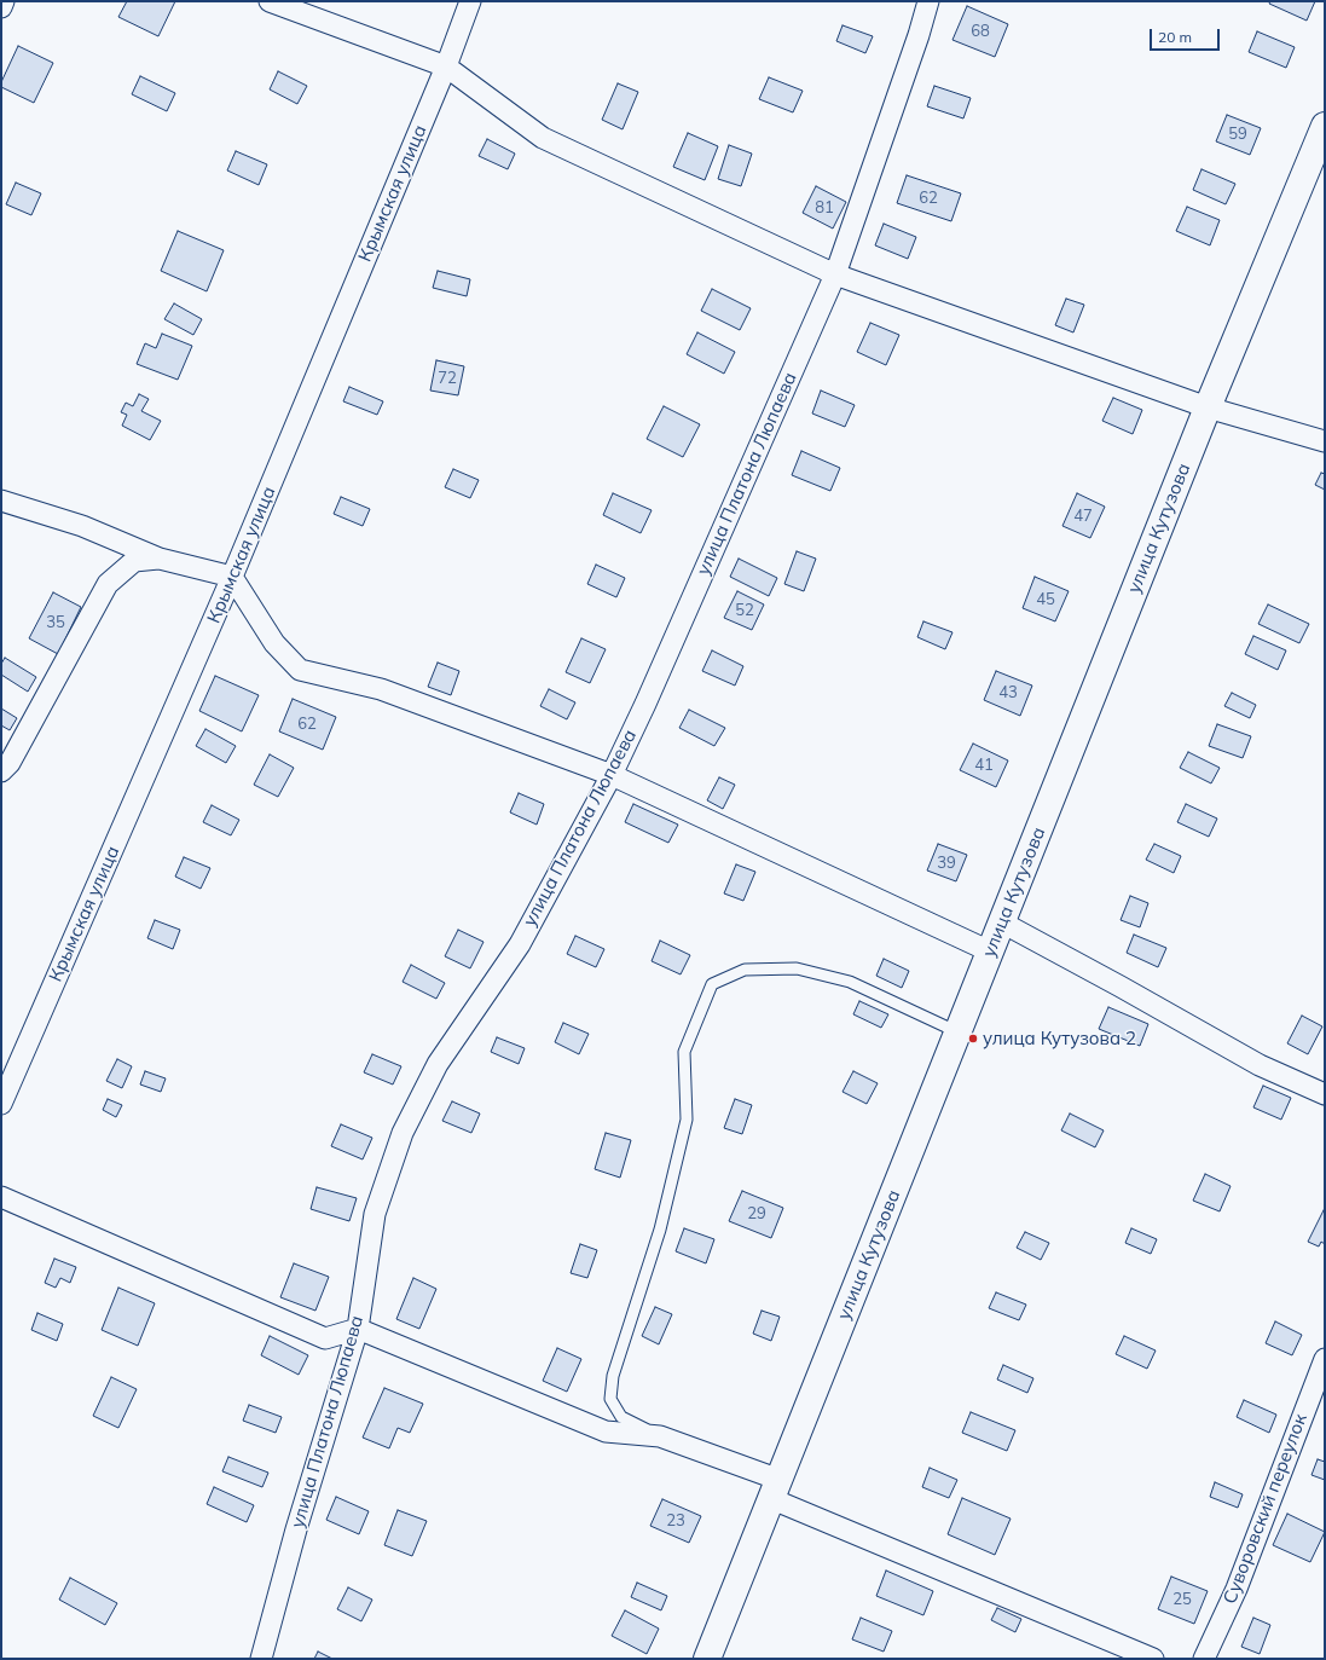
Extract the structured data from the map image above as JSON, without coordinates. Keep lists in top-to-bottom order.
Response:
{
  "streets": {
    "street": [
      "Крымская улица",
      "улица Платона Люпаева",
      "улица Кутузова",
      "Суворовский переулок"
    ]
  },
  "places": ["улица Кутузова 2"],
  "house_numbers": [
    "68",
    "59",
    "62",
    "81",
    "72",
    "47",
    "45",
    "52",
    "35",
    "43",
    "62",
    "41",
    "39",
    "29",
    "23",
    "25"
  ],
  "scale_bar": "20 m"
}
